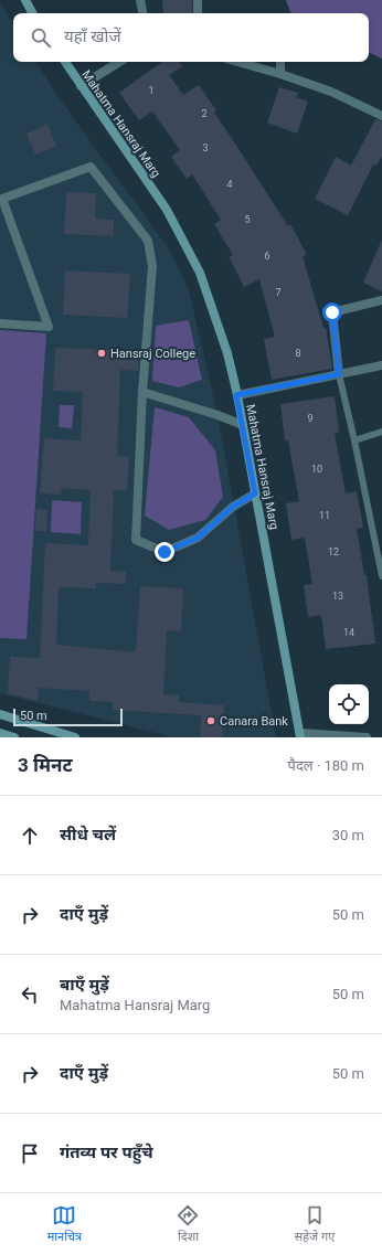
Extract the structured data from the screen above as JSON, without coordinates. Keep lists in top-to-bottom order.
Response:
{
  "streets": {
    "street": ["Mahatma Hansraj Marg"]
  },
  "places": ["Hansraj College", "Canara Bank"],
  "house_numbers": [
    "1",
    "2",
    "3",
    "4",
    "5",
    "6",
    "7",
    "8",
    "9",
    "10",
    "11",
    "12",
    "13",
    "14"
  ],
  "scale_bar": "50 m",
  "page": {
    "search": "यहाँ खोजें",
    "scale": "50 m",
    "heading": ["3 मिनट", "पैदल · 180 m"],
    "list": [
      ["सीधे चलें", "30 m"],
      ["दाएँ मुड़ें", "50 m"],
      ["बाएँ मुड़ें", "Mahatma Hansraj Marg", "50 m"],
      ["दाएँ मुड़ें", "50 m"],
      "गंतव्य पर पहुँचे"
    ],
    "nav": ["मानचित्र", "दिशा", "सहेजे गए"]
  }
}
